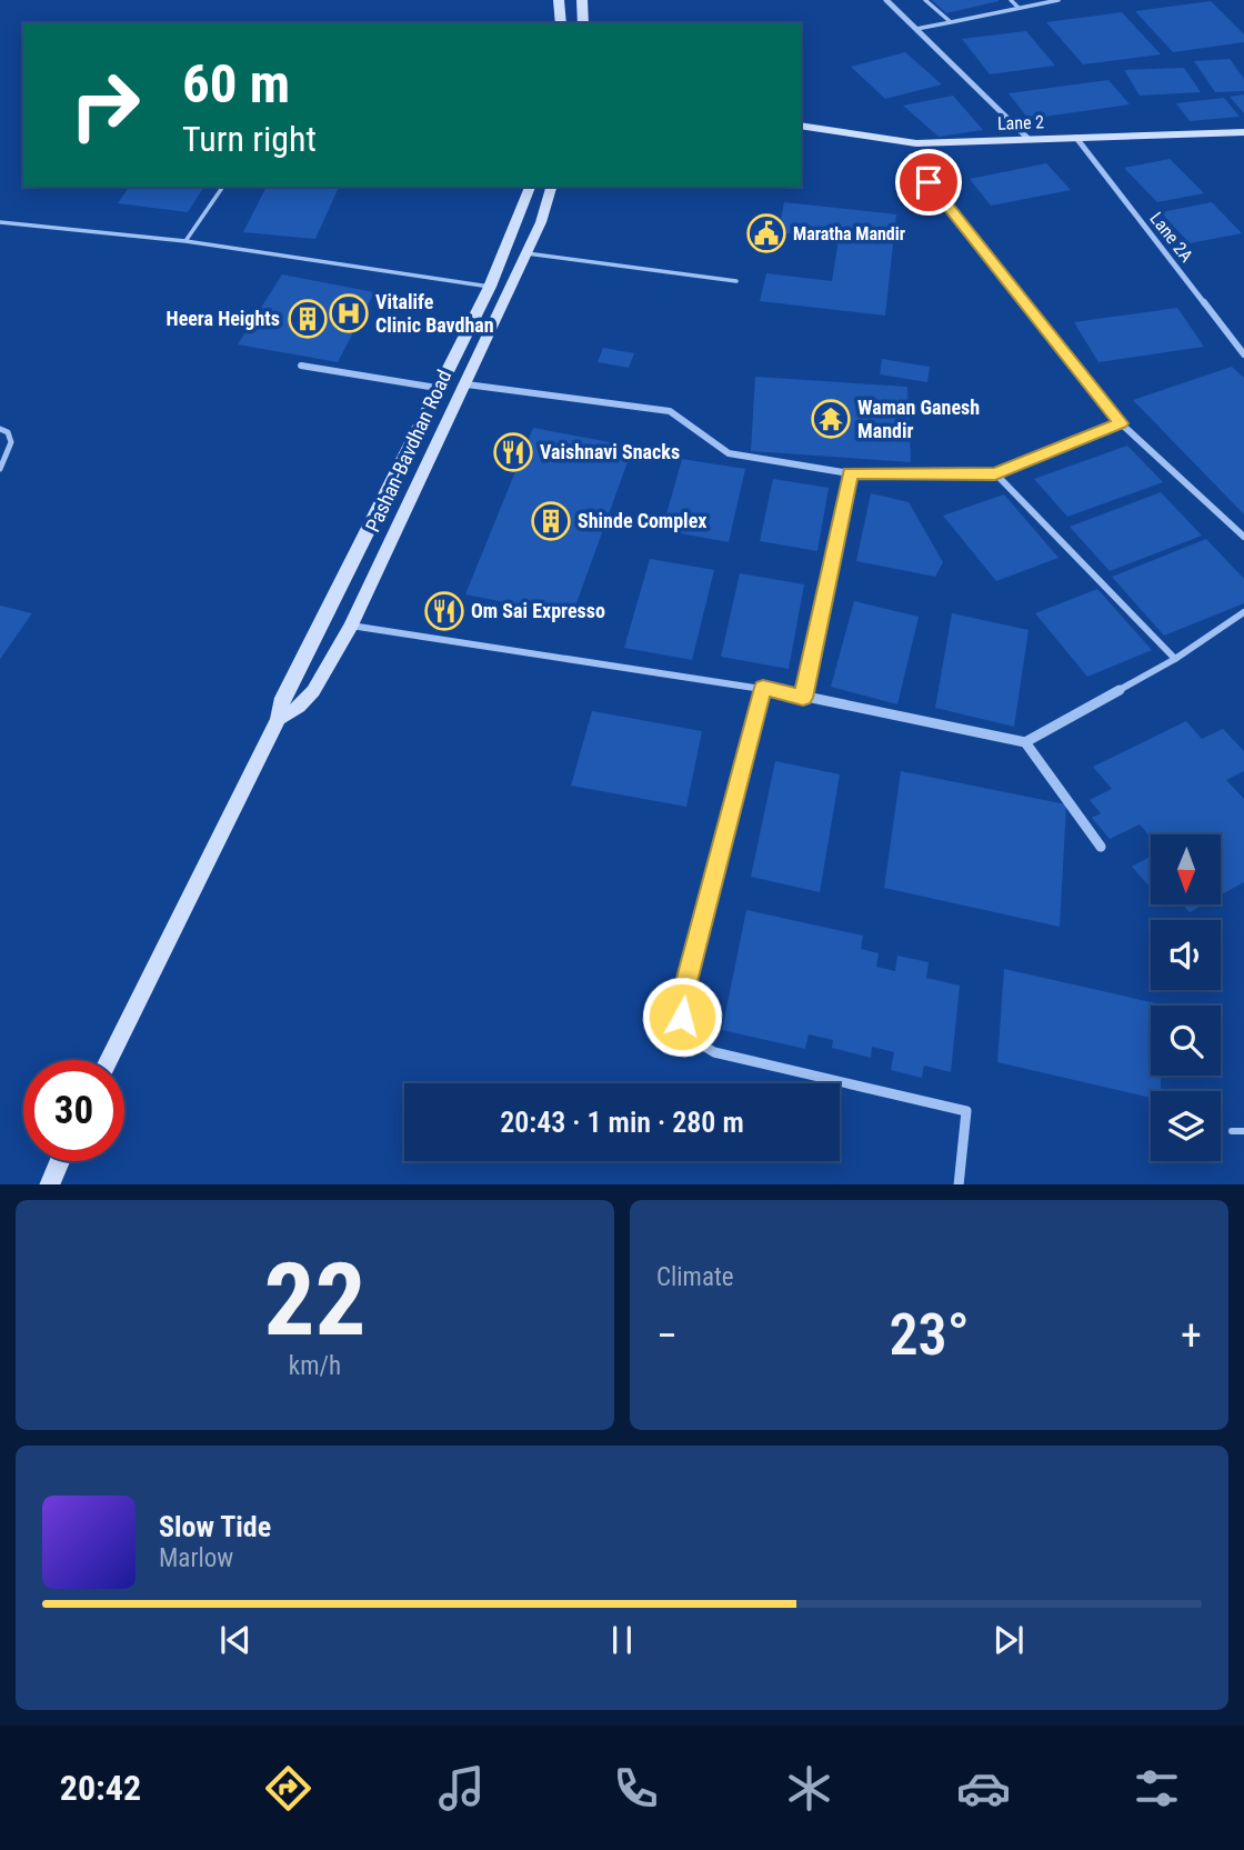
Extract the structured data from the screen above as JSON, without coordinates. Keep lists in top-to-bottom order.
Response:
{
  "streets": {
    "main road": ["Lane 2", "Pashan-Bavdhan Road"],
    "street": ["Lane 2A"]
  },
  "crossings": [
    ["Lane 2", "Lane 2A"]
  ],
  "places": {
    "public building": ["Maratha Mandir"],
    "hospital": ["Vitalife Clinic Bavdhan"],
    "building": ["Heera Heights", "Shinde Complex"],
    "temple": ["Waman Ganesh Mandir"],
    "restaurant": ["Vaishnavi Snacks", "Om Sai Expresso"]
  },
  "north": "bottom",
  "page": {
    "turn": ["60 m", "Turn right"],
    "limit": "30",
    "trip": "20:43 · 1 min · 280 m",
    "tile": [
      ["22", "km/h"],
      "Climate"
    ],
    "heat": ["−", "23°", "+"],
    "song": ["Slow Tide", "Marlow"],
    "tabs": "20:42"
  }
}
